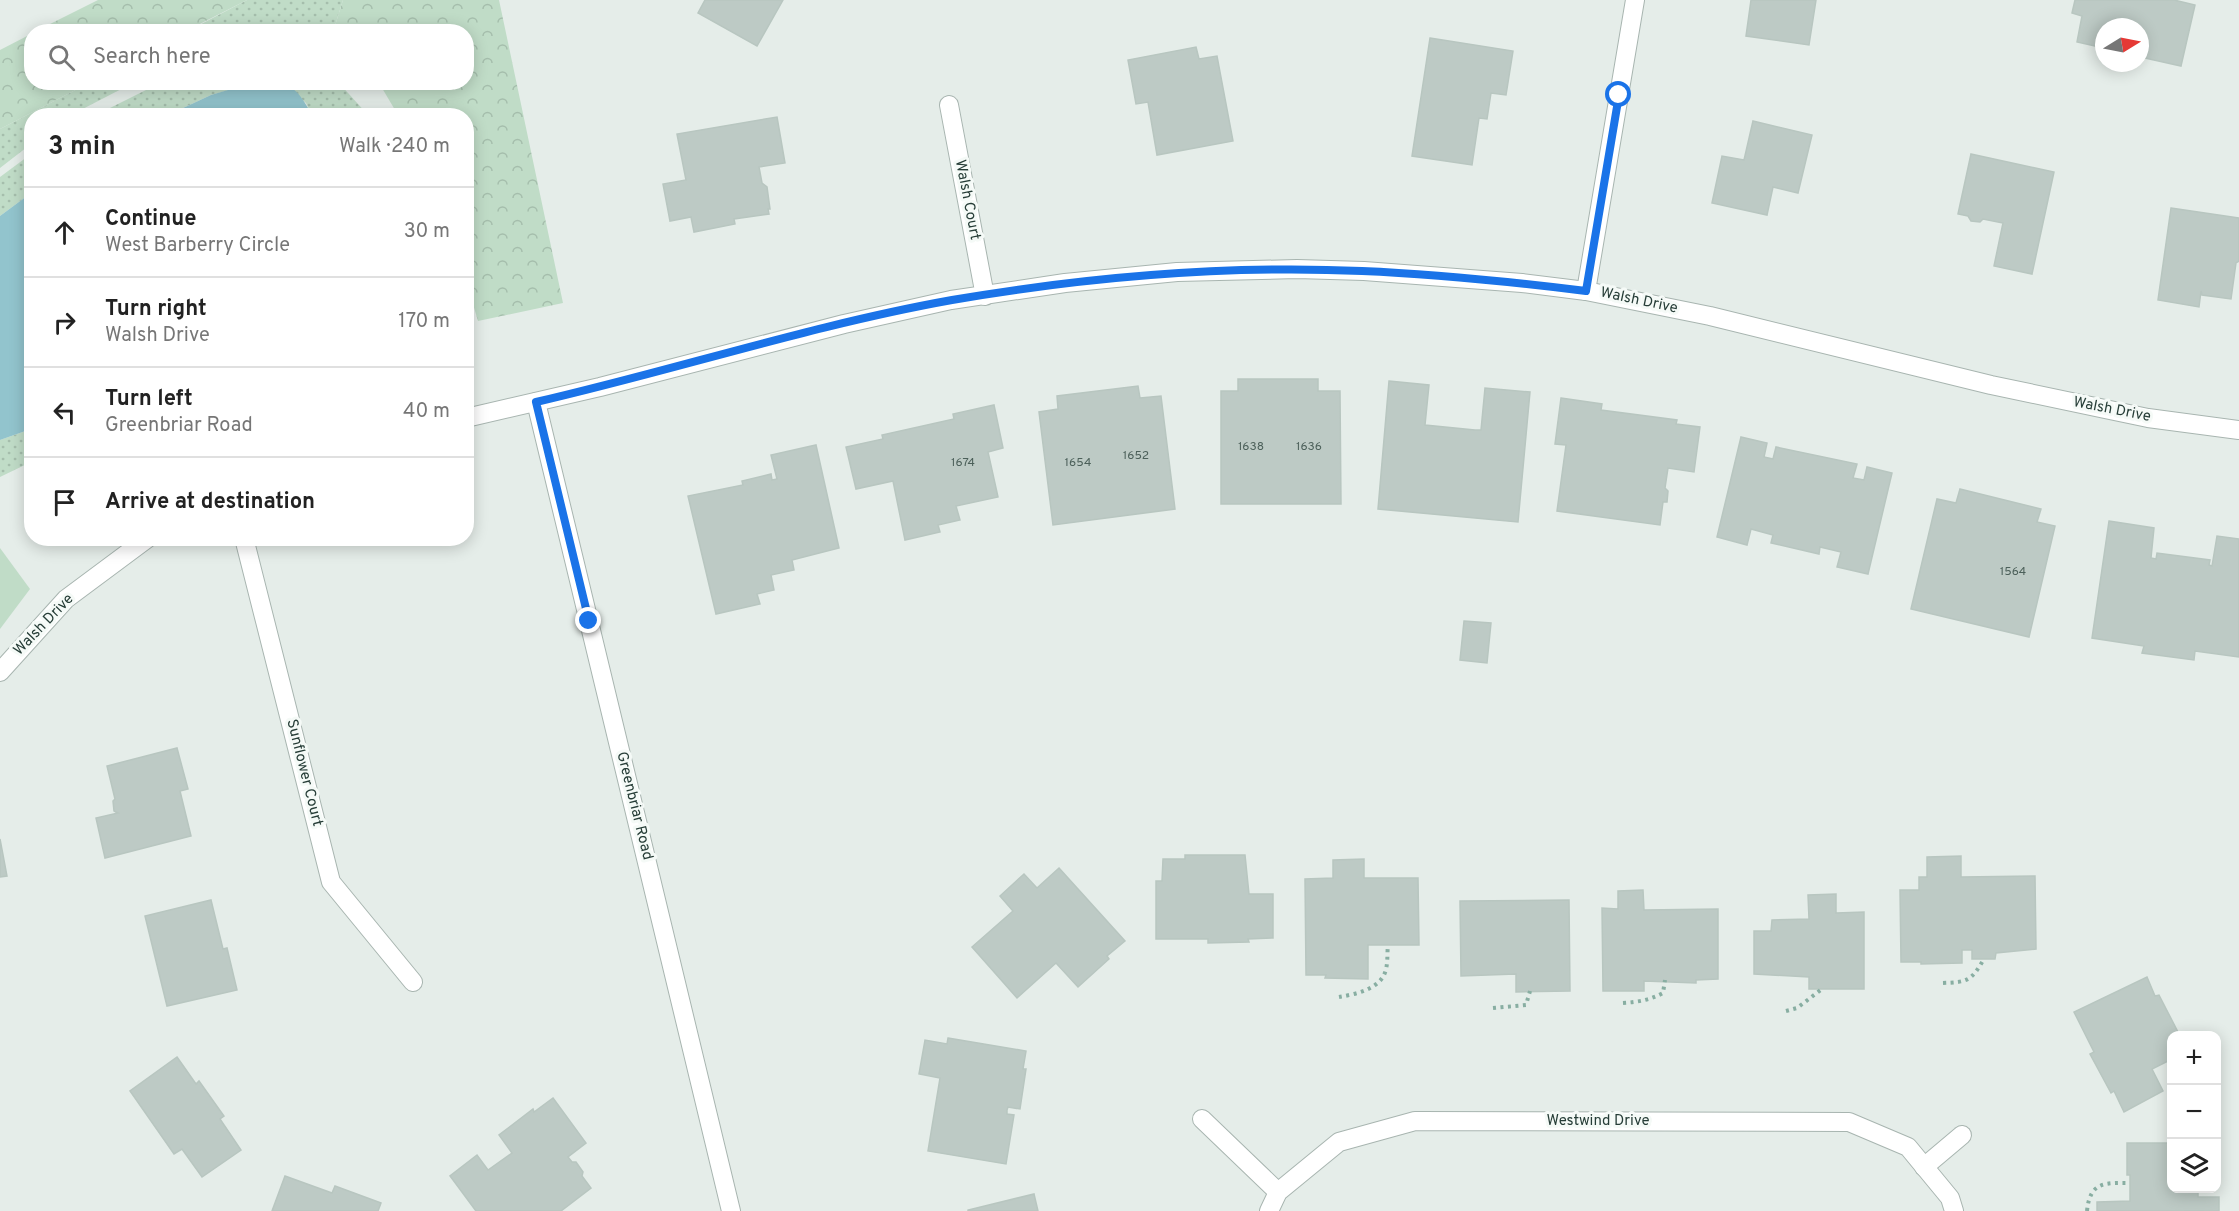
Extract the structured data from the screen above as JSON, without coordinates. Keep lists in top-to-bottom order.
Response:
{
  "streets": {
    "street": [
      "Walsh Court",
      "Walsh Drive",
      "Sunflower Court",
      "Greenbriar Road",
      "Westwind Drive"
    ]
  },
  "crossings": [
    ["Walsh Court", "Walsh Drive"],
    ["Walsh Drive", "Greenbriar Road"]
  ],
  "house_numbers": [
    "1638",
    "1636",
    "1652",
    "1674",
    "1654",
    "1564"
  ],
  "north": "right",
  "page": {
    "search": "Search here",
    "heading": ["3 min", "Walk · 240 m"],
    "list": [
      ["Continue", "West Barberry Circle", "30 m"],
      ["Turn right", "Walsh Drive", "170 m"],
      ["Turn left", "Greenbriar Road", "40 m"],
      "Arrive at destination"
    ],
    "map_buttons": ["+", "−"]
  }
}
